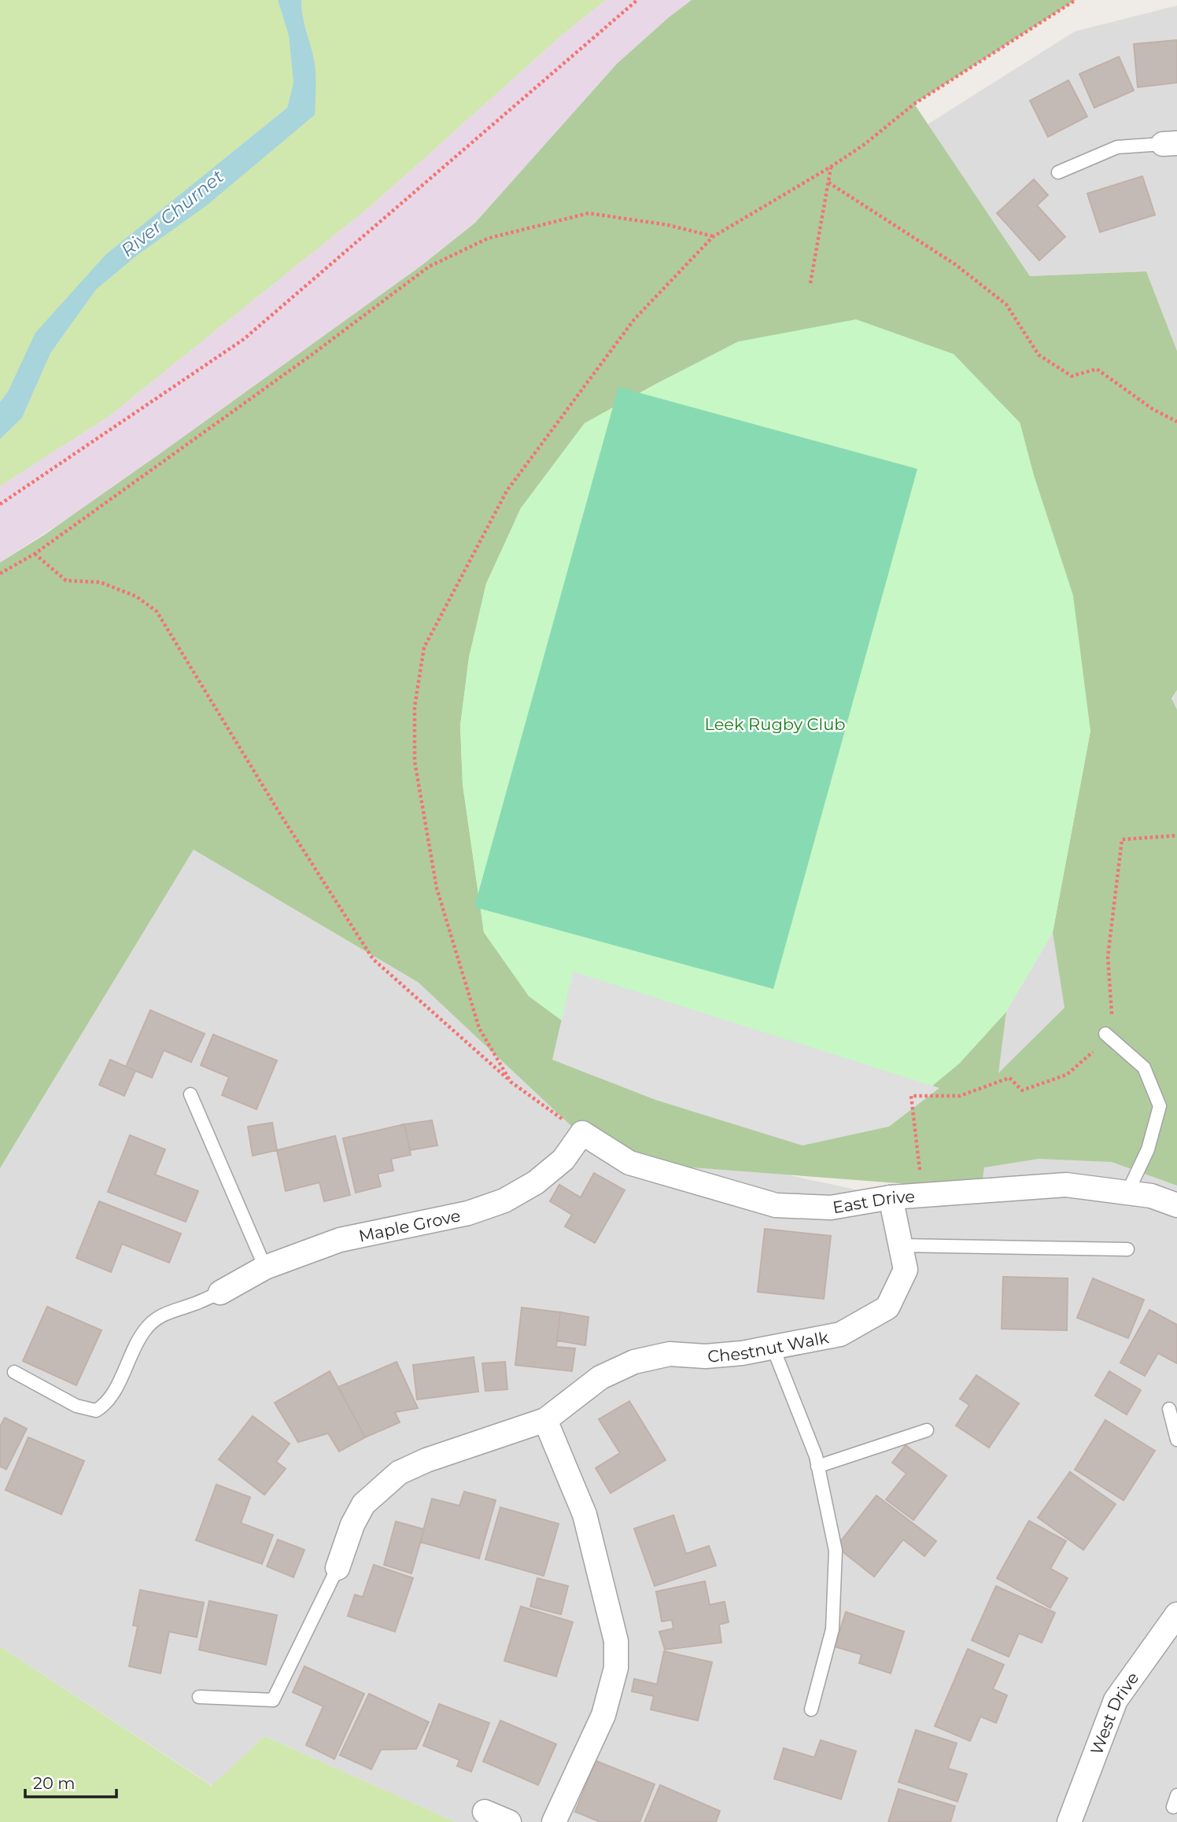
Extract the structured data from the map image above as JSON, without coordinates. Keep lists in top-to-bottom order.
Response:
{
  "streets": {
    "street": [
      "East Drive",
      "Maple Grove",
      "Chestnut Walk",
      "West Drive"
    ]
  },
  "crossings": [
    ["East Drive", "Maple Grove"],
    ["East Drive", "Chestnut Walk"]
  ],
  "water": ["River Churnet"],
  "parks": ["Leek Rugby Club"],
  "scale_bar": "20 m"
}
